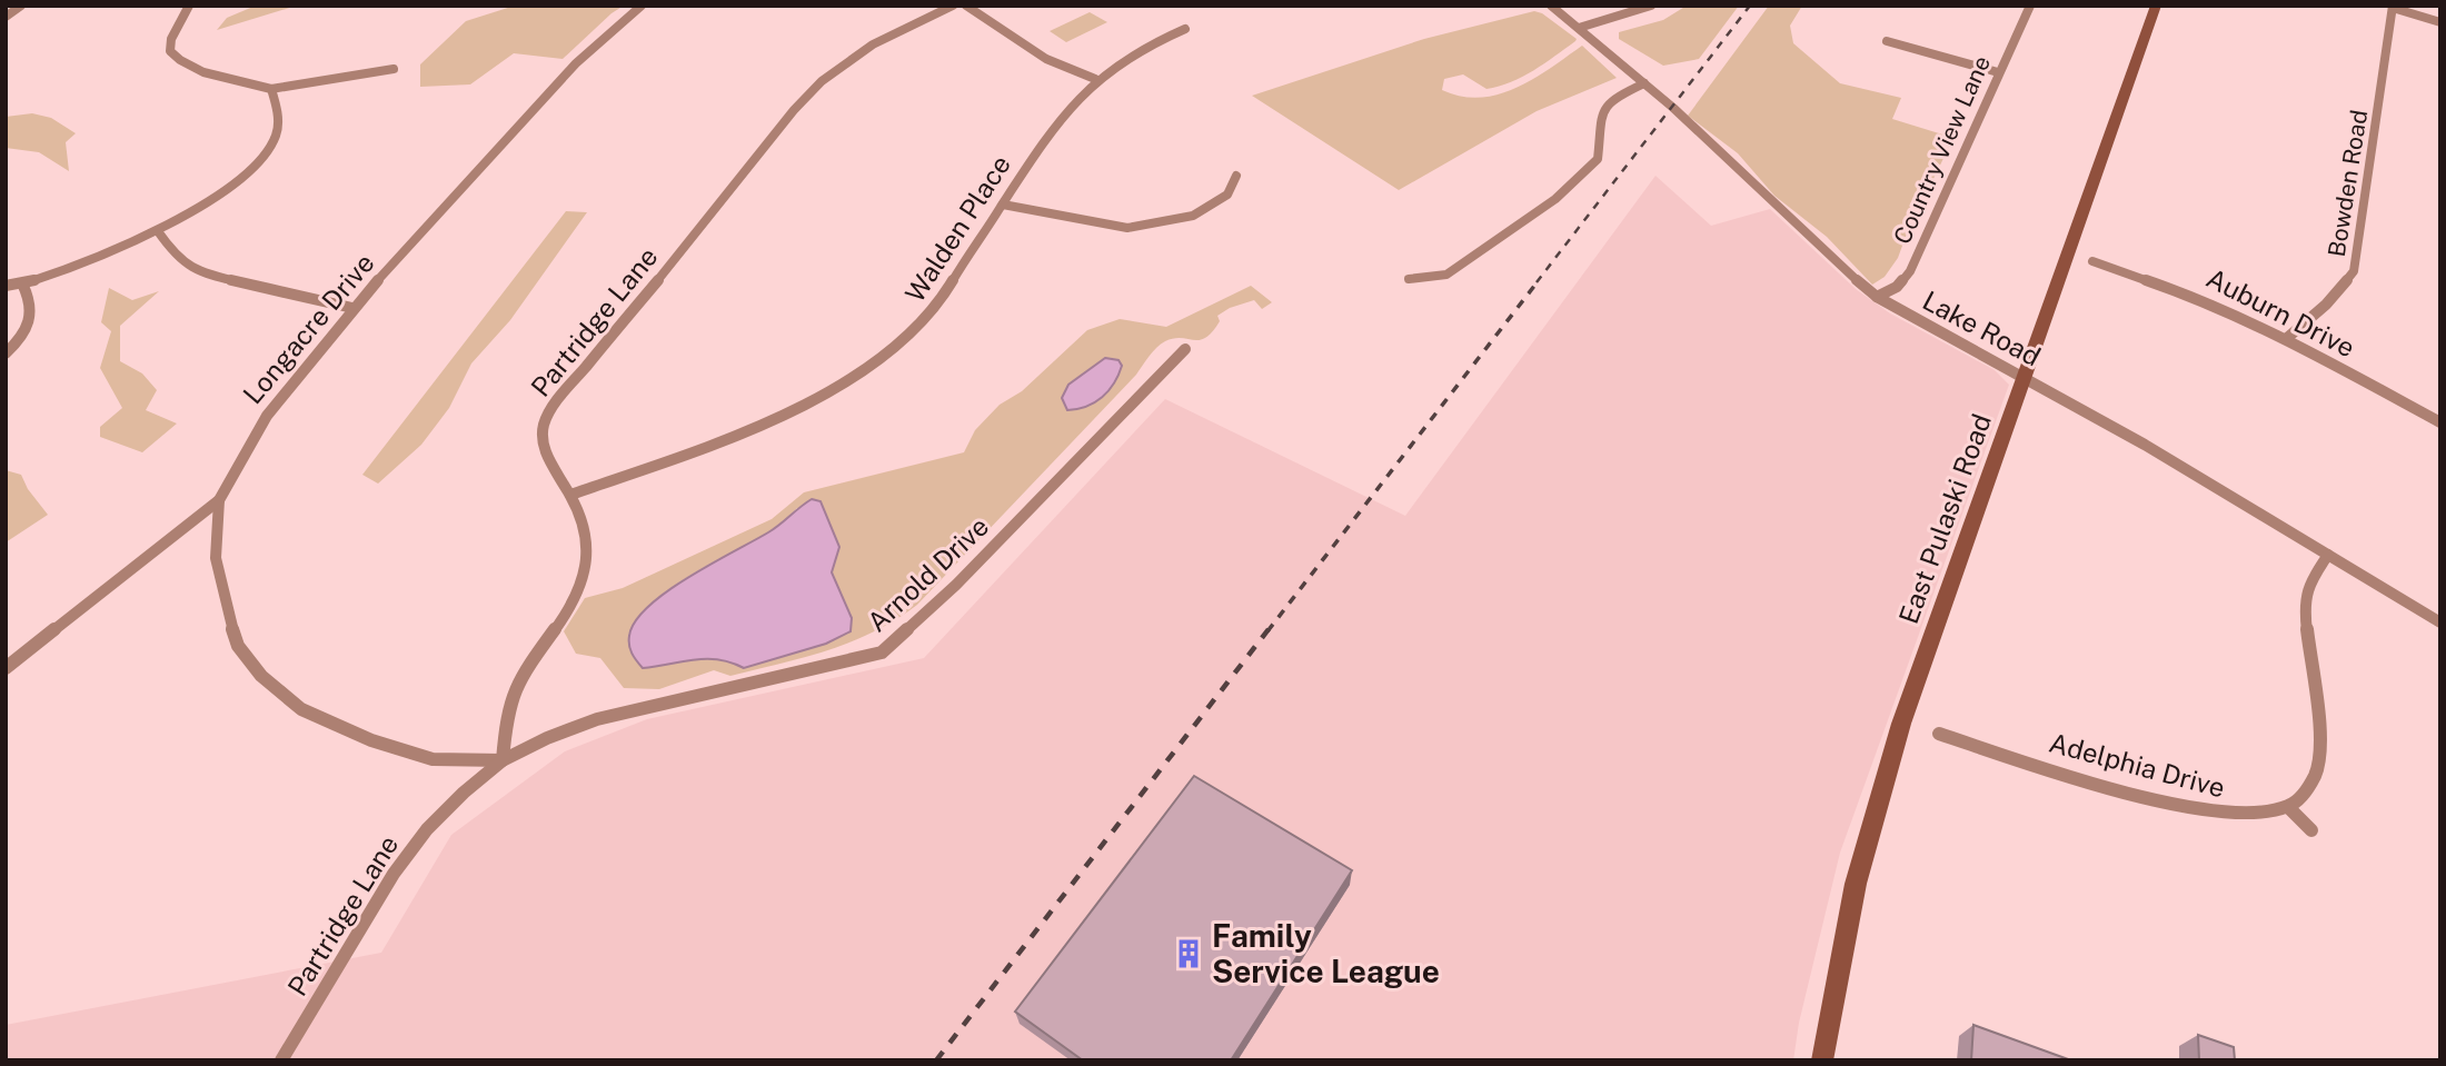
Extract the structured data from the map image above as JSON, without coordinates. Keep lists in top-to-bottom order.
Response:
{
  "streets": {
    "main road": ["East Pulaski Road"],
    "street": [
      "Country View Lane",
      "Bowden Road",
      "Walden Place",
      "Auburn Drive",
      "Partridge Lane",
      "Longacre Drive",
      "Lake Road",
      "Arnold Drive",
      "Adelphia Drive"
    ]
  },
  "crossings": [
    ["Country View Lane", "Lake Road"],
    ["Bowden Road", "Auburn Drive"],
    ["Walden Place", "Partridge Lane"],
    ["Partridge Lane", "Arnold Drive"],
    ["Lake Road", "East Pulaski Road"]
  ],
  "places": {
    "building": ["Family Service League"]
  }
}
